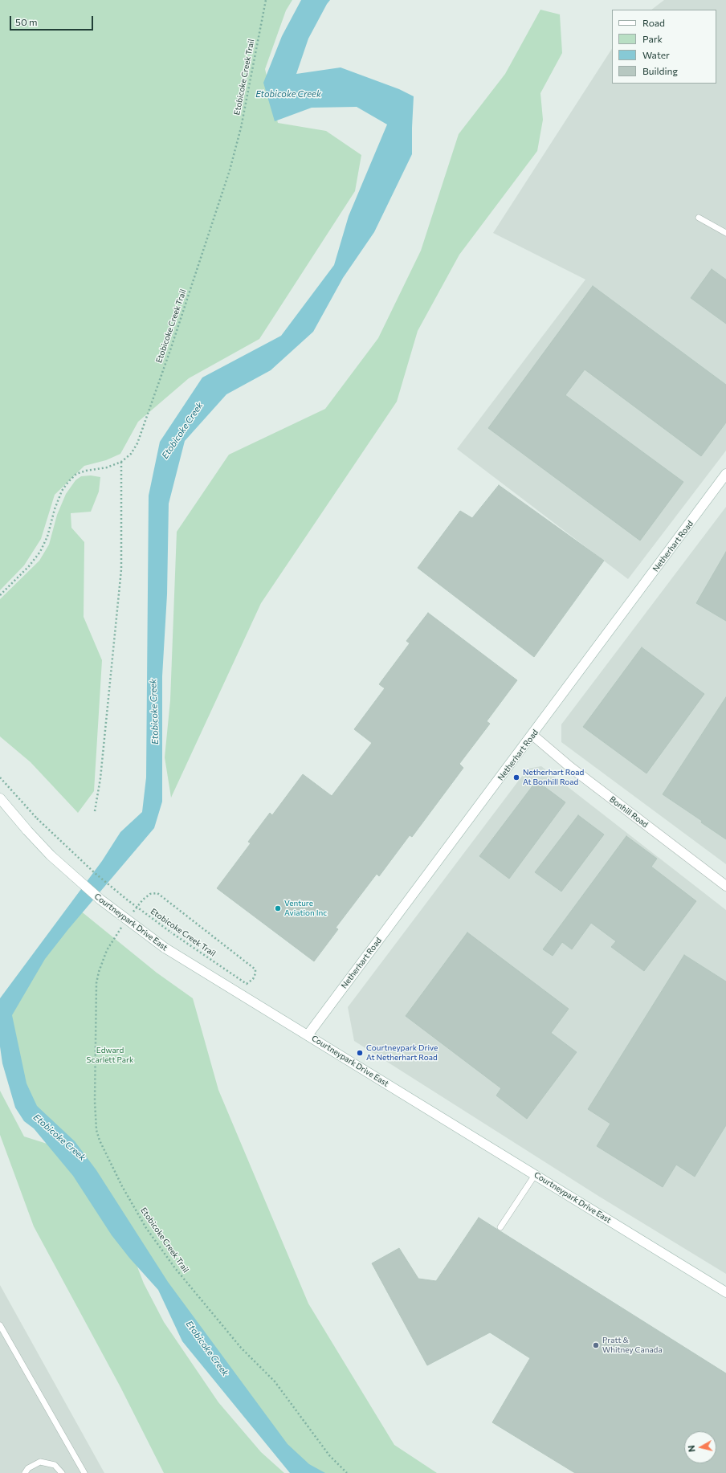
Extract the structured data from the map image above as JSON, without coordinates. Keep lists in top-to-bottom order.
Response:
{
  "streets": {
    "street": ["Netherhart Road", "Bonhill Road", "Courtneypark Drive East"],
    "path": ["Etobicoke Creek Trail"]
  },
  "crossings": [
    ["Netherhart Road", "Bonhill Road"],
    ["Netherhart Road", "Courtneypark Drive East"]
  ],
  "water": ["Etobicoke Creek"],
  "parks": ["Edward Scarlett Park"],
  "places": [
    "Netherhart Road At Bonhill Road",
    "Venture Aviation Inc",
    "Courtneypark Drive At Netherhart Road",
    "Pratt & Whitney Canada"
  ],
  "legend": [
    "Road",
    "Park",
    "Water",
    "Building"
  ],
  "scale_bar": "50 m",
  "north": "left"
}
